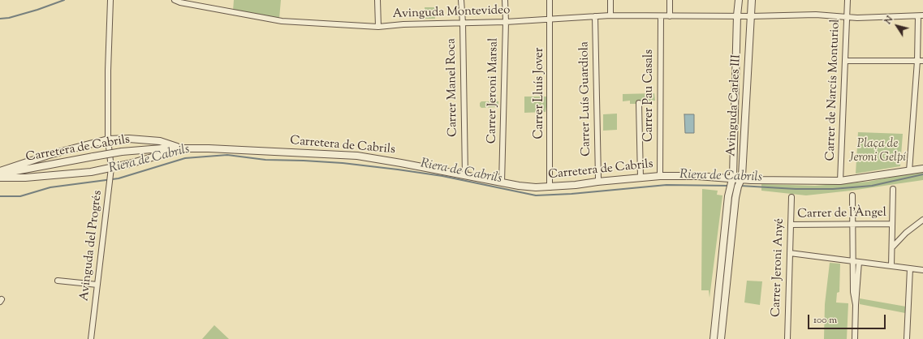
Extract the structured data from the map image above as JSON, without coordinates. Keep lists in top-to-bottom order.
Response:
{
  "streets": {
    "street": [
      "Avinguda Montevideo",
      "Carrer Manel Roca",
      "Carrer de Narcís Monturiol",
      "Carrer Jeroni Marsal",
      "Carrer Lluís Jover",
      "Carrer Pau Casals",
      "Carrer Luís Guardiola",
      "Avinguda Carles III",
      "Carretera de Cabrils",
      "Carrer de l'Àngel",
      "Avinguda del Progrés",
      "Carrer Jeroni Anyé"
    ]
  },
  "crossings": [
    ["Avinguda Montevideo", "Carrer Manel Roca"],
    ["Avinguda Montevideo", "Carrer de Narcís Monturiol"],
    ["Avinguda Montevideo", "Carrer Jeroni Marsal"],
    ["Avinguda Montevideo", "Carrer Lluís Jover"],
    ["Avinguda Montevideo", "Carrer Pau Casals"],
    ["Avinguda Montevideo", "Carrer Luís Guardiola"],
    ["Avinguda Montevideo", "Avinguda Carles III"],
    ["Carrer Manel Roca", "Carretera de Cabrils"],
    ["Carrer de Narcís Monturiol", "Carretera de Cabrils"],
    ["Carrer Jeroni Marsal", "Carretera de Cabrils"],
    ["Carrer Lluís Jover", "Carretera de Cabrils"],
    ["Carrer Pau Casals", "Carretera de Cabrils"],
    ["Carrer Luís Guardiola", "Carretera de Cabrils"],
    ["Avinguda Carles III", "Carretera de Cabrils"],
    ["Carrer de l'Àngel", "Carrer Jeroni Anyé"]
  ],
  "water": ["Riera de Cabrils"],
  "parks": ["Plaça de Jeroni Gelpí"],
  "scale_bar": "100 m",
  "north": "top left"
}
